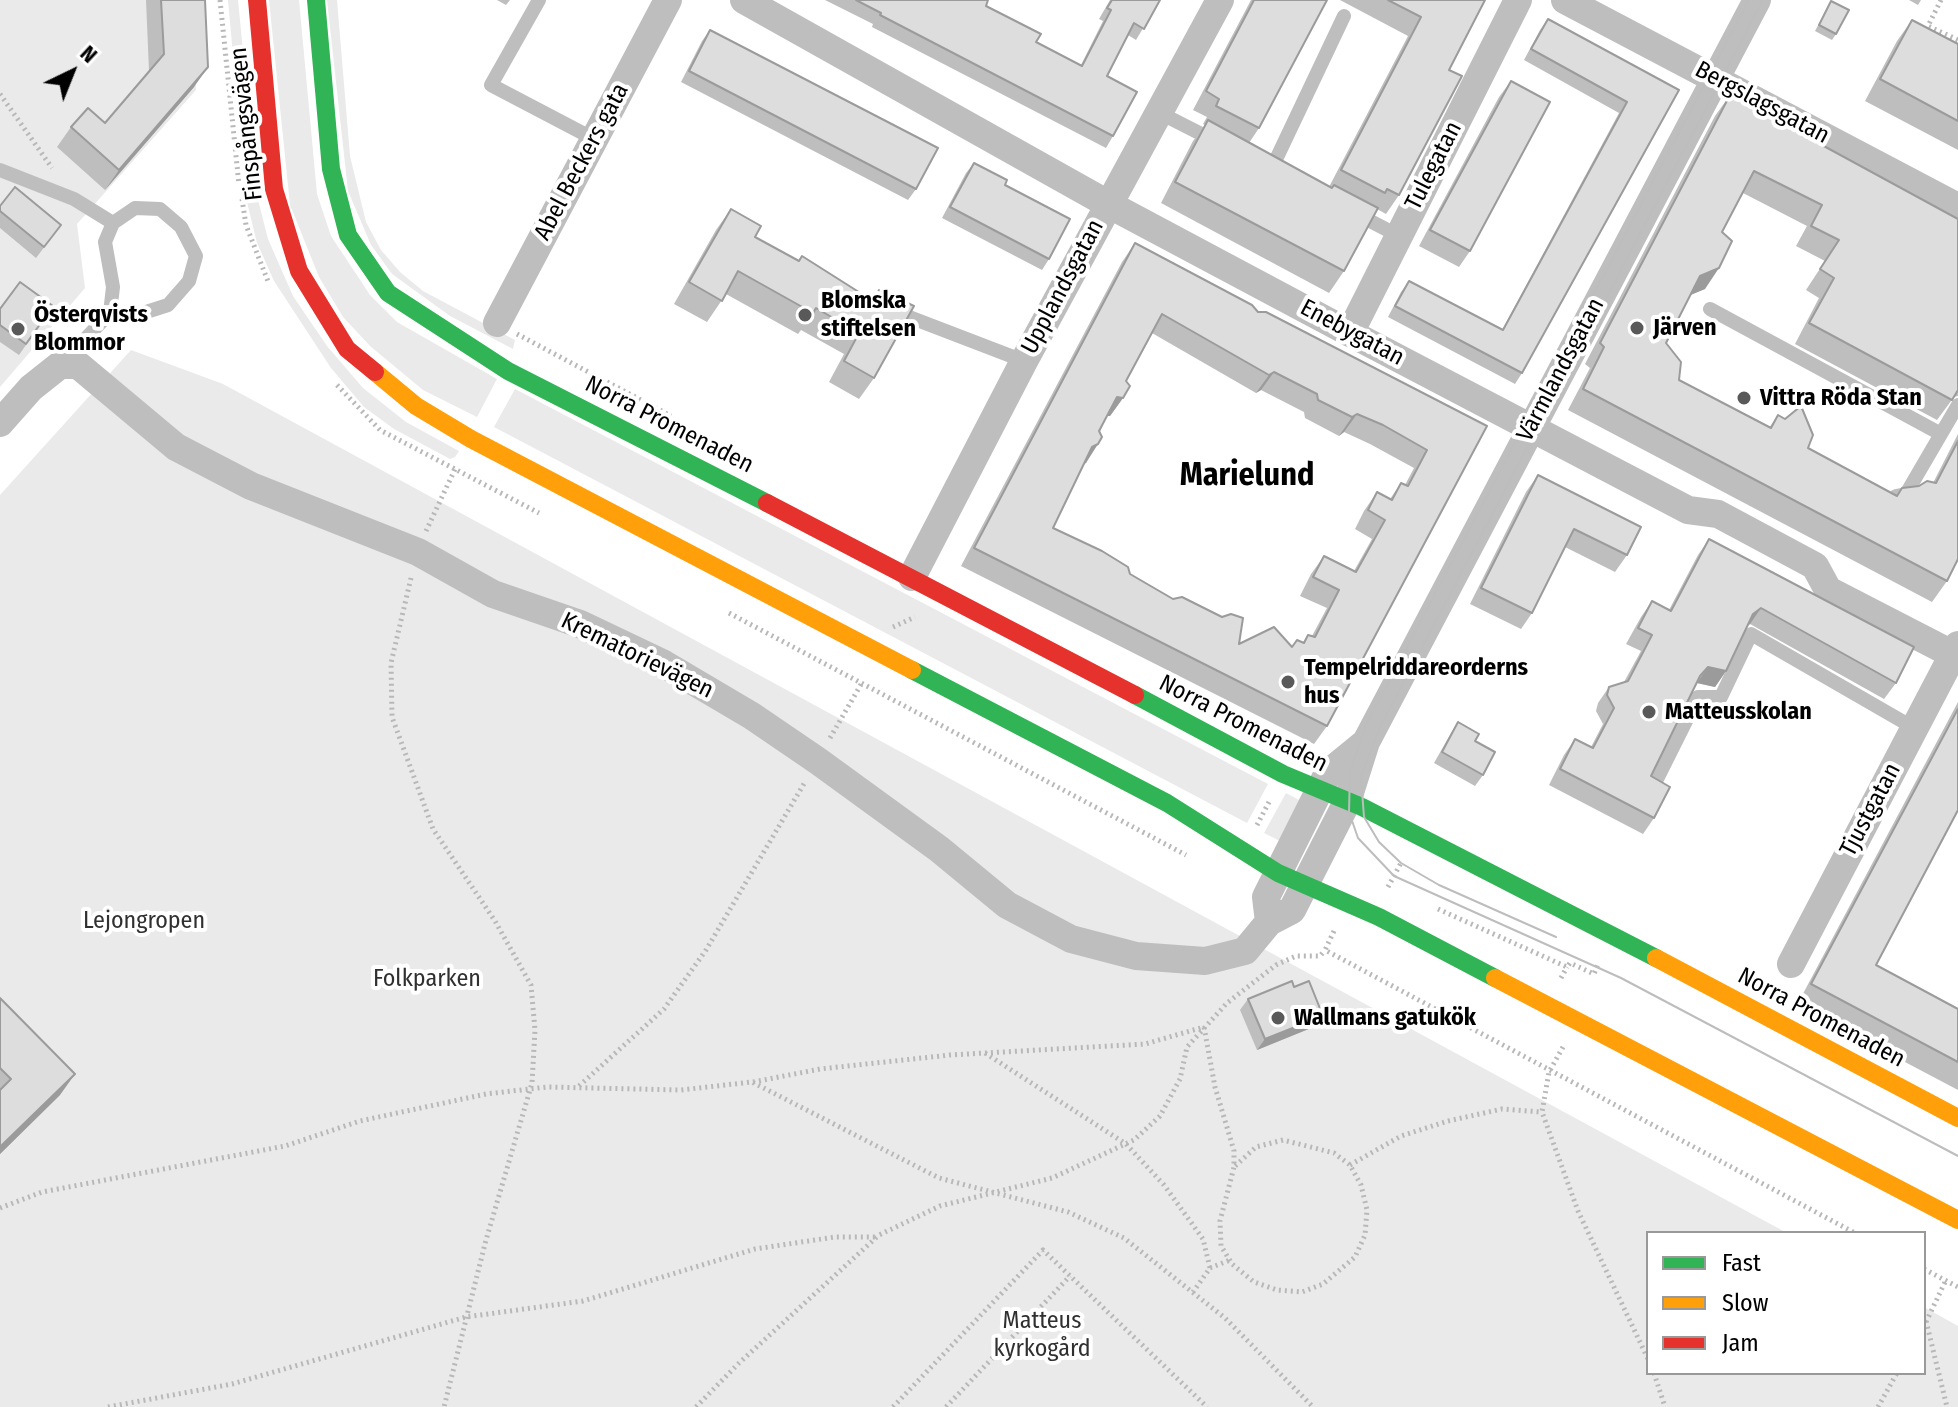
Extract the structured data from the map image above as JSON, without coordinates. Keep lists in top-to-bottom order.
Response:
{
  "streets": {
    "main road": ["Finspångsvägen", "Norra Promenaden"],
    "street": [
      "Bergslagsgatan",
      "Abel Beckers gata",
      "Tulegatan",
      "Upplandsgatan",
      "Enebygatan",
      "Värmlandsgatan",
      "Krematorievägen",
      "Tjustgatan"
    ]
  },
  "crossings": [
    ["Bergslagsgatan", "Värmlandsgatan"],
    ["Tulegatan", "Enebygatan"],
    ["Upplandsgatan", "Enebygatan"],
    ["Upplandsgatan", "Norra Promenaden"],
    ["Enebygatan", "Värmlandsgatan"],
    ["Enebygatan", "Tjustgatan"],
    ["Värmlandsgatan", "Norra Promenaden"],
    ["Värmlandsgatan", "Krematorievägen"]
  ],
  "districts": ["Marielund"],
  "parks": ["Lejongropen", "Folkparken", "Matteus kyrkogård"],
  "places": [
    "Blomska stiftelsen",
    "Järven",
    "Österqvists Blommor",
    "Vittra Röda Stan",
    "Tempelriddareorderns hus",
    "Matteusskolan",
    "Wallmans gatukök"
  ],
  "legend": ["Fast", "Slow", "Jam"],
  "north": "top right"
}
